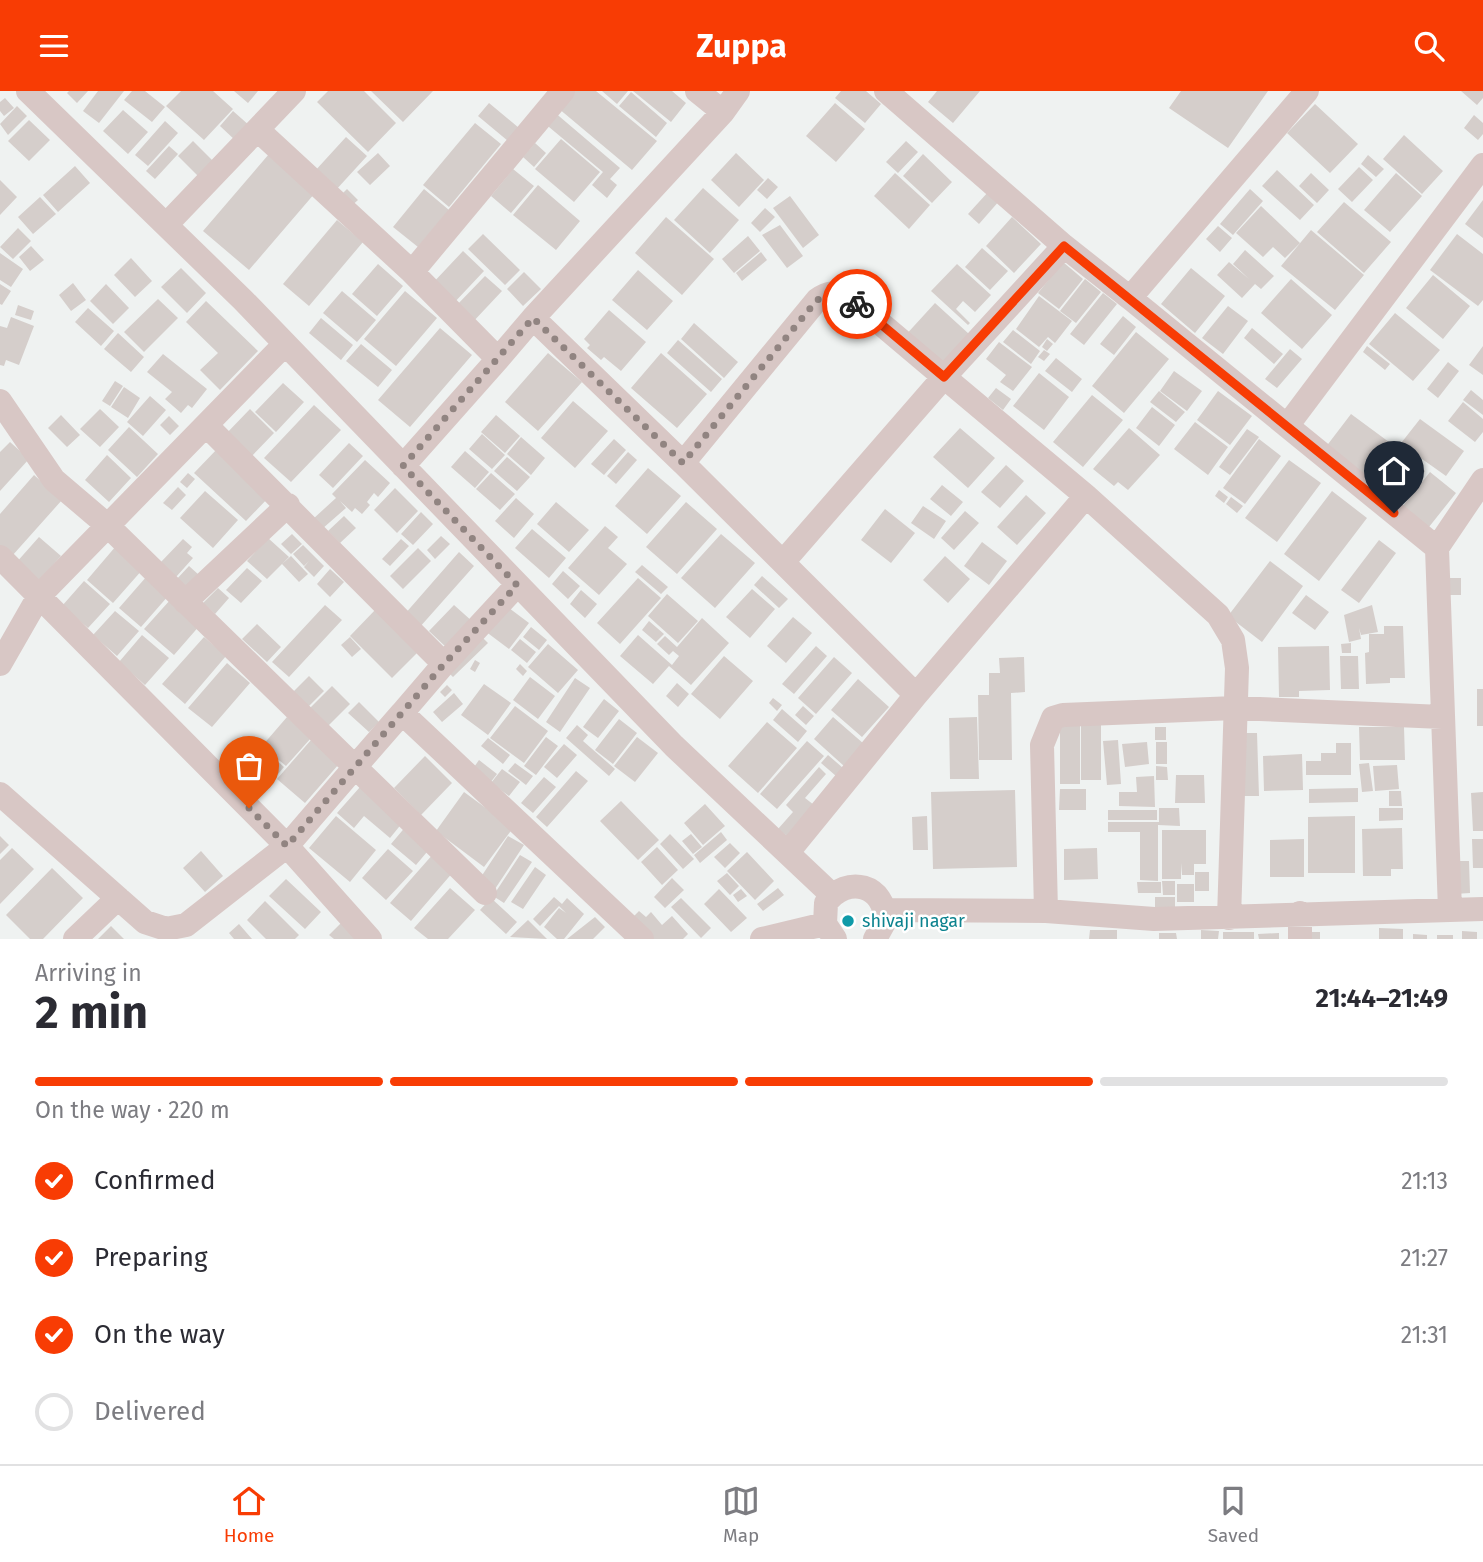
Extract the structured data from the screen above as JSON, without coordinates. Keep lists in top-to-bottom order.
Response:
{
  "places": ["shivaji nagar"],
  "page": {
    "header": "Zuppa",
    "heading": ["2 min", "Arriving in", "21:44–21:49"],
    "bar": "On the way · 220 m",
    "list": [
      ["Confirmed", "21:13"],
      ["Preparing", "21:27"],
      ["On the way", "21:31"],
      "Delivered"
    ],
    "tabs": ["Home", "Map", "Saved"]
  }
}
